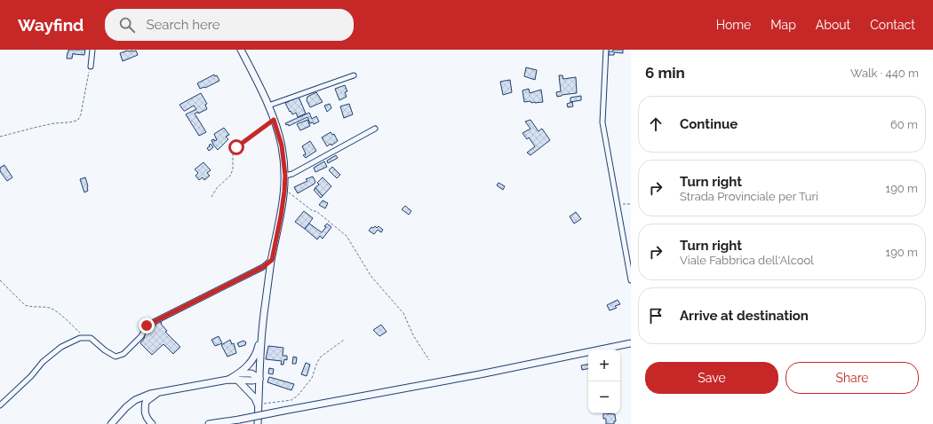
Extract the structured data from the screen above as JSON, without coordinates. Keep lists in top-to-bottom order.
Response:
{
  "page": {
    "header": "Wayfind",
    "search": "Search here",
    "nav": [
      "Home",
      "Map",
      "About",
      "Contact"
    ],
    "heading": ["6 min", "Walk · 440 m"],
    "list": [
      ["Continue", "60 m"],
      ["Turn right", "Strada Provinciale per Turi", "190 m"],
      ["Turn right", "Viale Fabbrica dell'Alcool", "190 m"],
      "Arrive at destination"
    ],
    "map_buttons": ["+", "−"],
    "buttons": ["Save", "Share"]
  }
}
